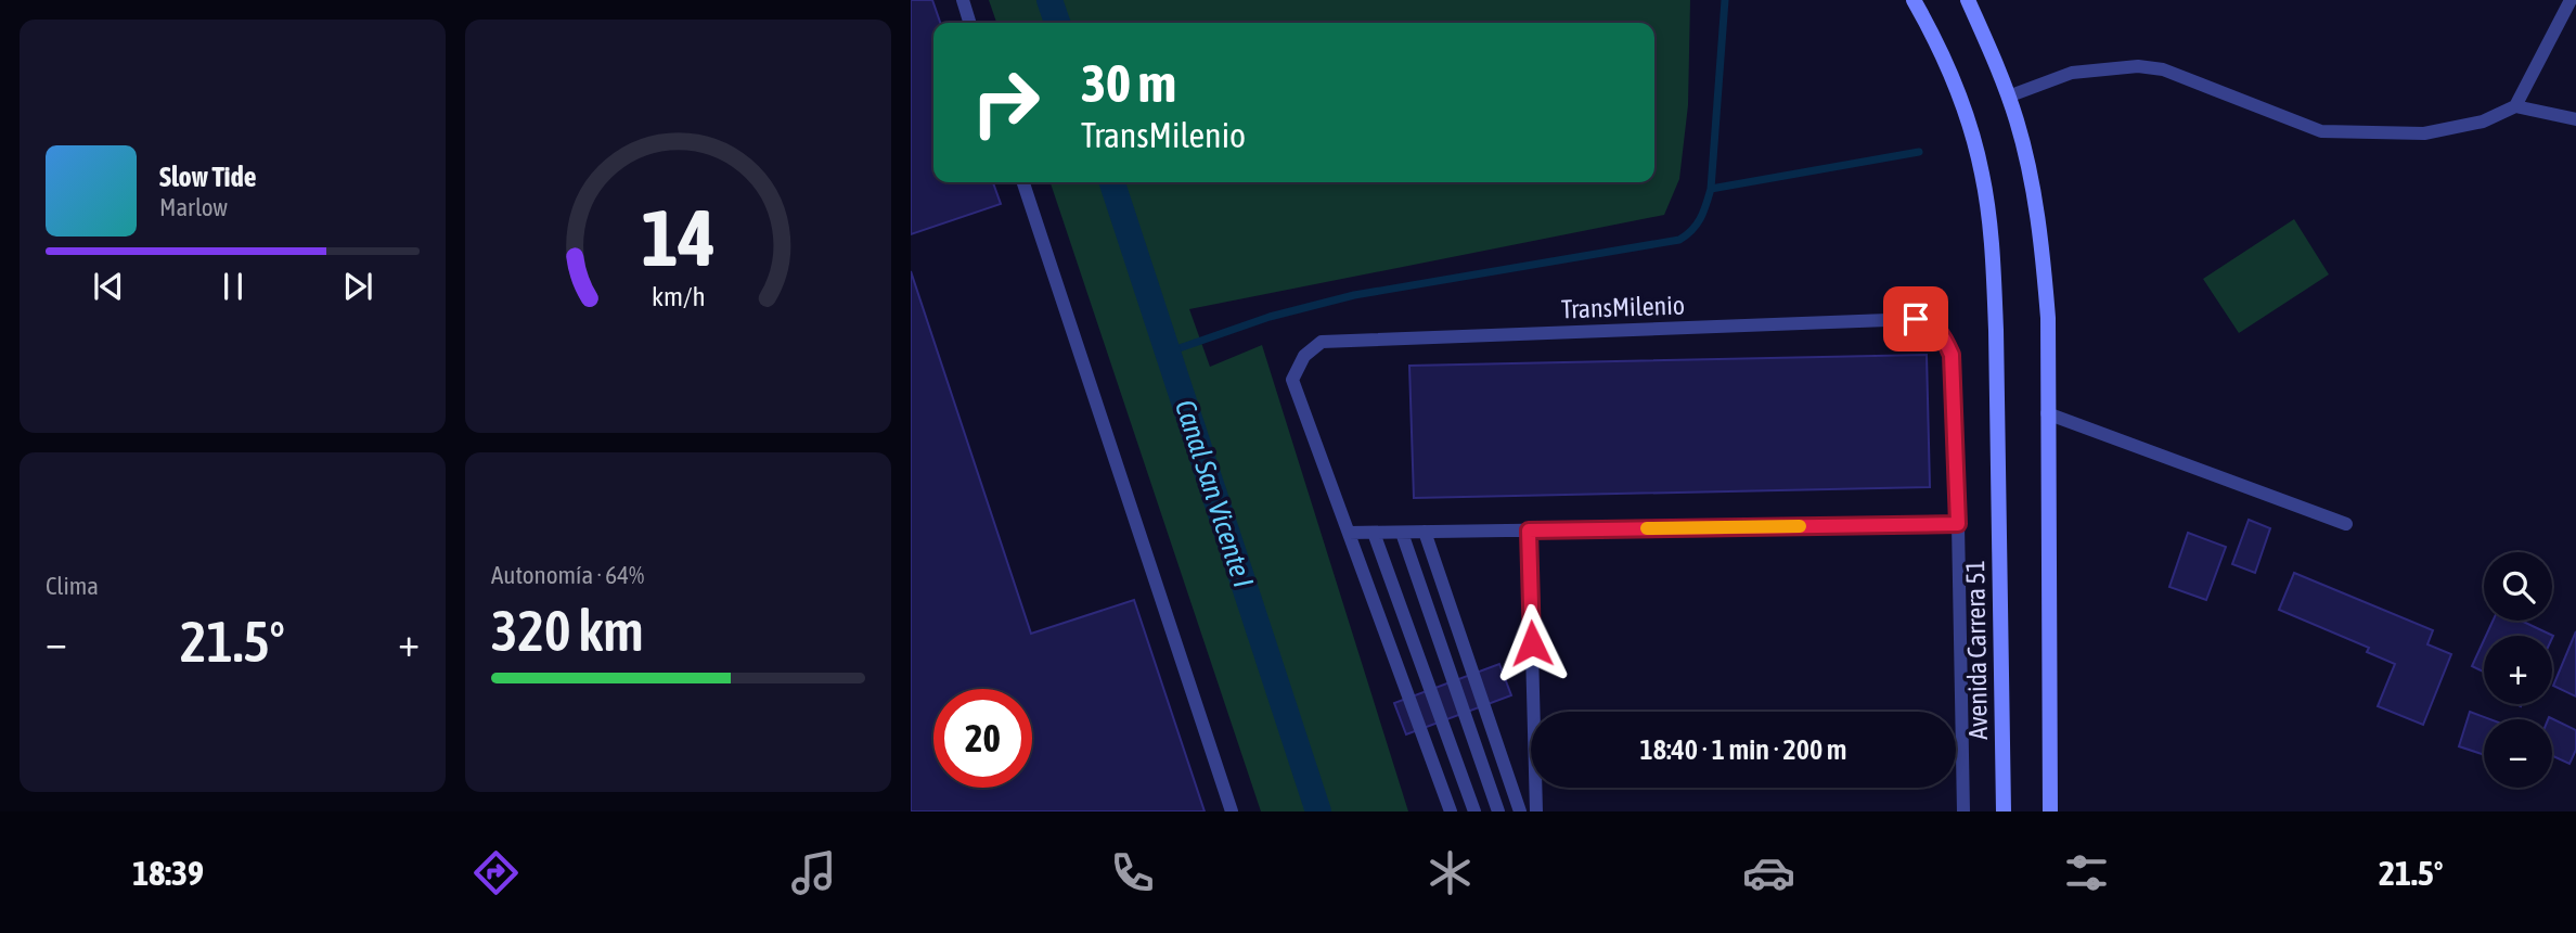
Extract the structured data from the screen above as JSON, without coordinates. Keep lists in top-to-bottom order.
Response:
{
  "streets": {
    "main road": ["Avenida Carrera 51"],
    "lane": ["TransMilenio"]
  },
  "water": ["Canal San Vicente I"],
  "page": {
    "turn": ["30 m", "TransMilenio"],
    "song": ["Slow Tide", "Marlow"],
    "tile": [
      "Clima",
      ["Autonomía · 64%", "320 km"]
    ],
    "map_buttons": ["+", "−"],
    "heat": ["−", "21.5°", "+"],
    "limit": "20",
    "trip": "18:40 · 1 min · 200 m",
    "tabs": ["18:39", "21.5°"],
    "gauge": ["14", "km/h"]
  }
}
